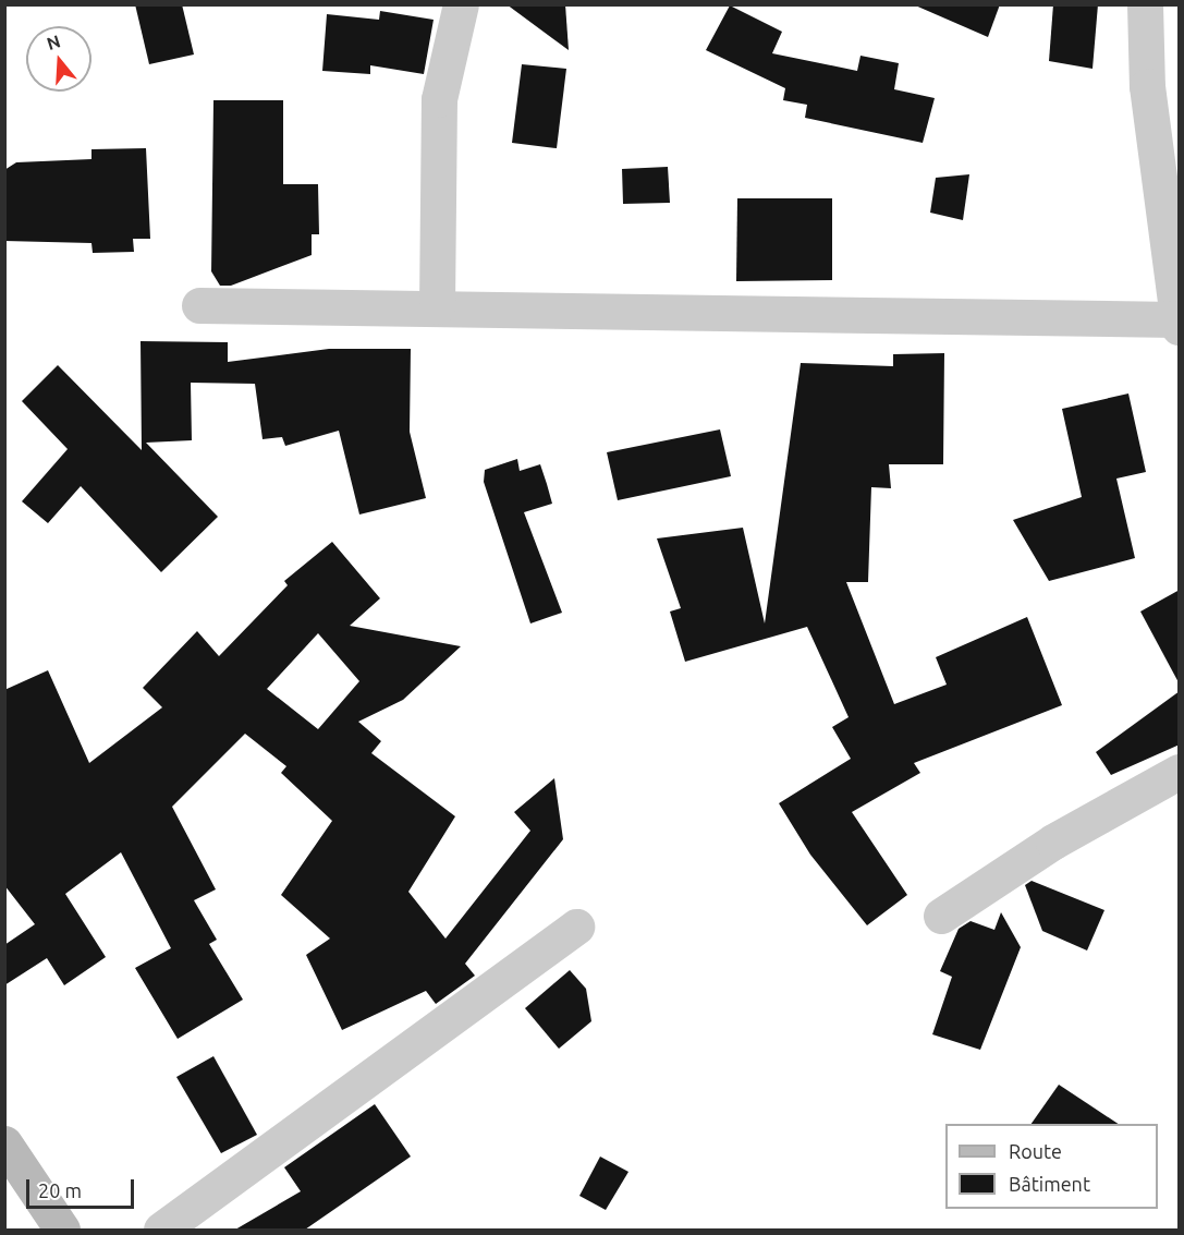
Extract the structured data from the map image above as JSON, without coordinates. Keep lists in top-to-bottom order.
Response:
{
  "legend": ["Route", "Bâtiment"],
  "scale_bar": "20 m",
  "north": "top"
}
